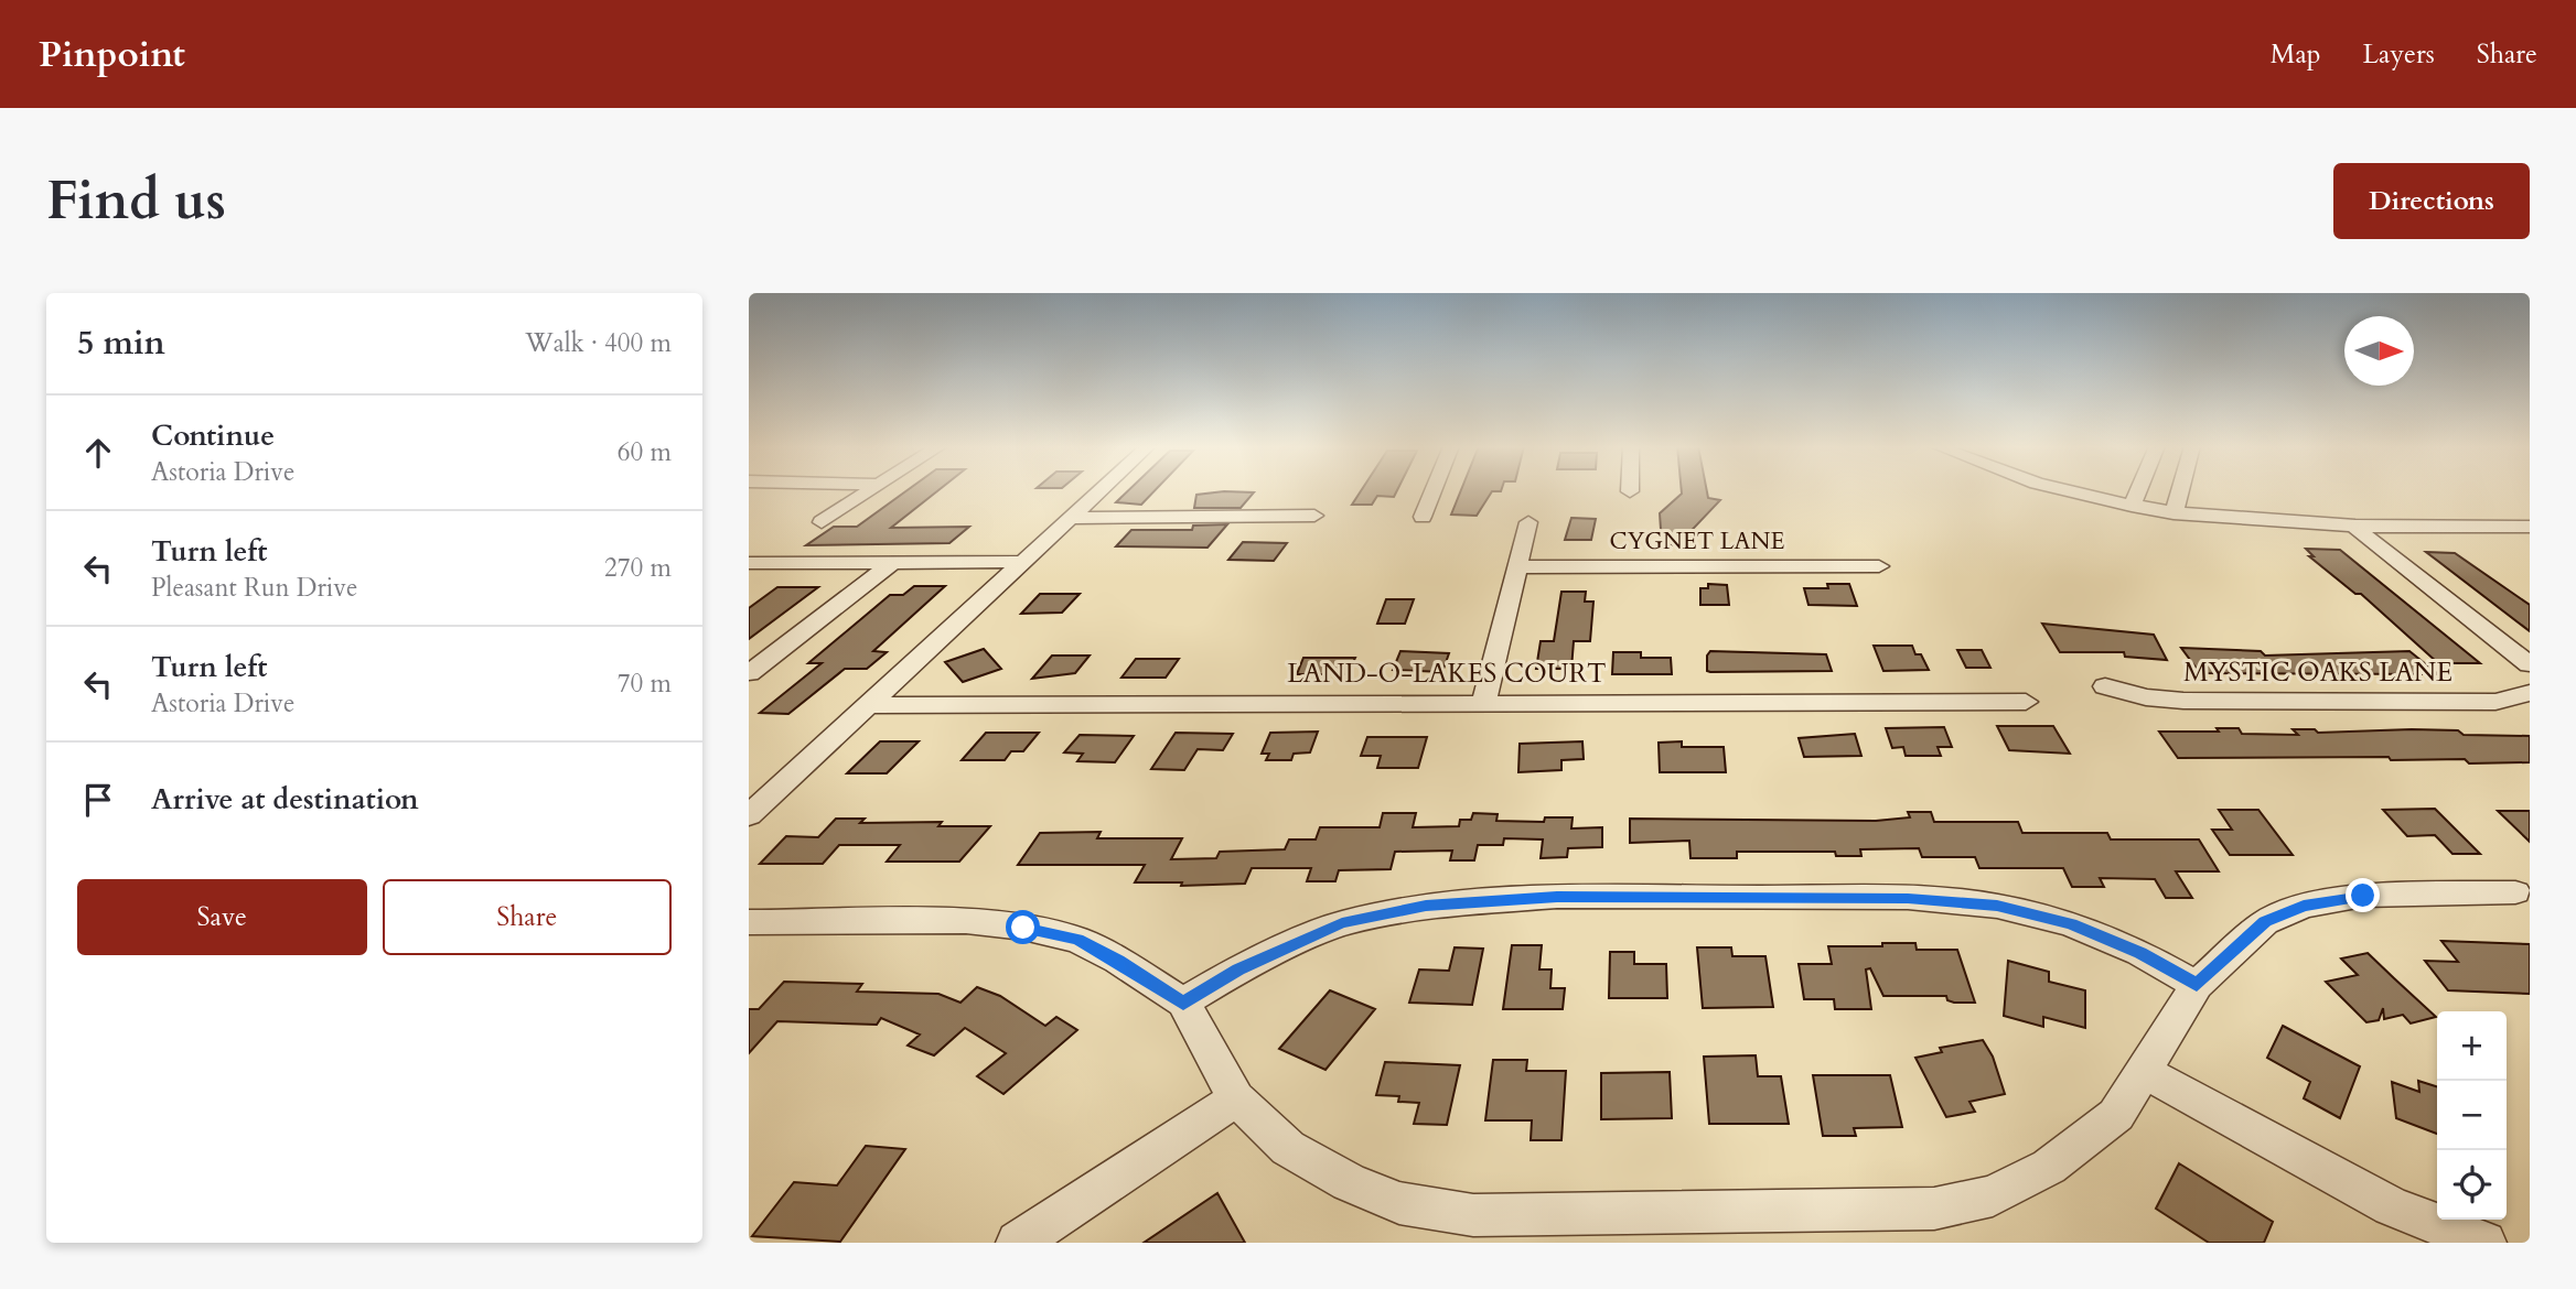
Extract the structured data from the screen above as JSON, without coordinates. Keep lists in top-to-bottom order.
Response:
{
  "streets": {
    "street": ["CYGNET LANE", "MYSTIC OAKS LANE", "LAND-O-LAKES COURT"]
  },
  "north": "right",
  "page": {
    "header": "Pinpoint",
    "nav": ["Map", "Layers", "Share"],
    "buttons": [
      "Directions",
      ["Save", "Share"]
    ],
    "title": "Find us",
    "heading": ["5 min", "Walk · 400 m"],
    "list": [
      ["Continue", "Astoria Drive", "60 m"],
      ["Turn left", "Pleasant Run Drive", "270 m"],
      ["Turn left", "Astoria Drive", "70 m"],
      "Arrive at destination"
    ],
    "map_buttons": ["+", "−"]
  }
}
